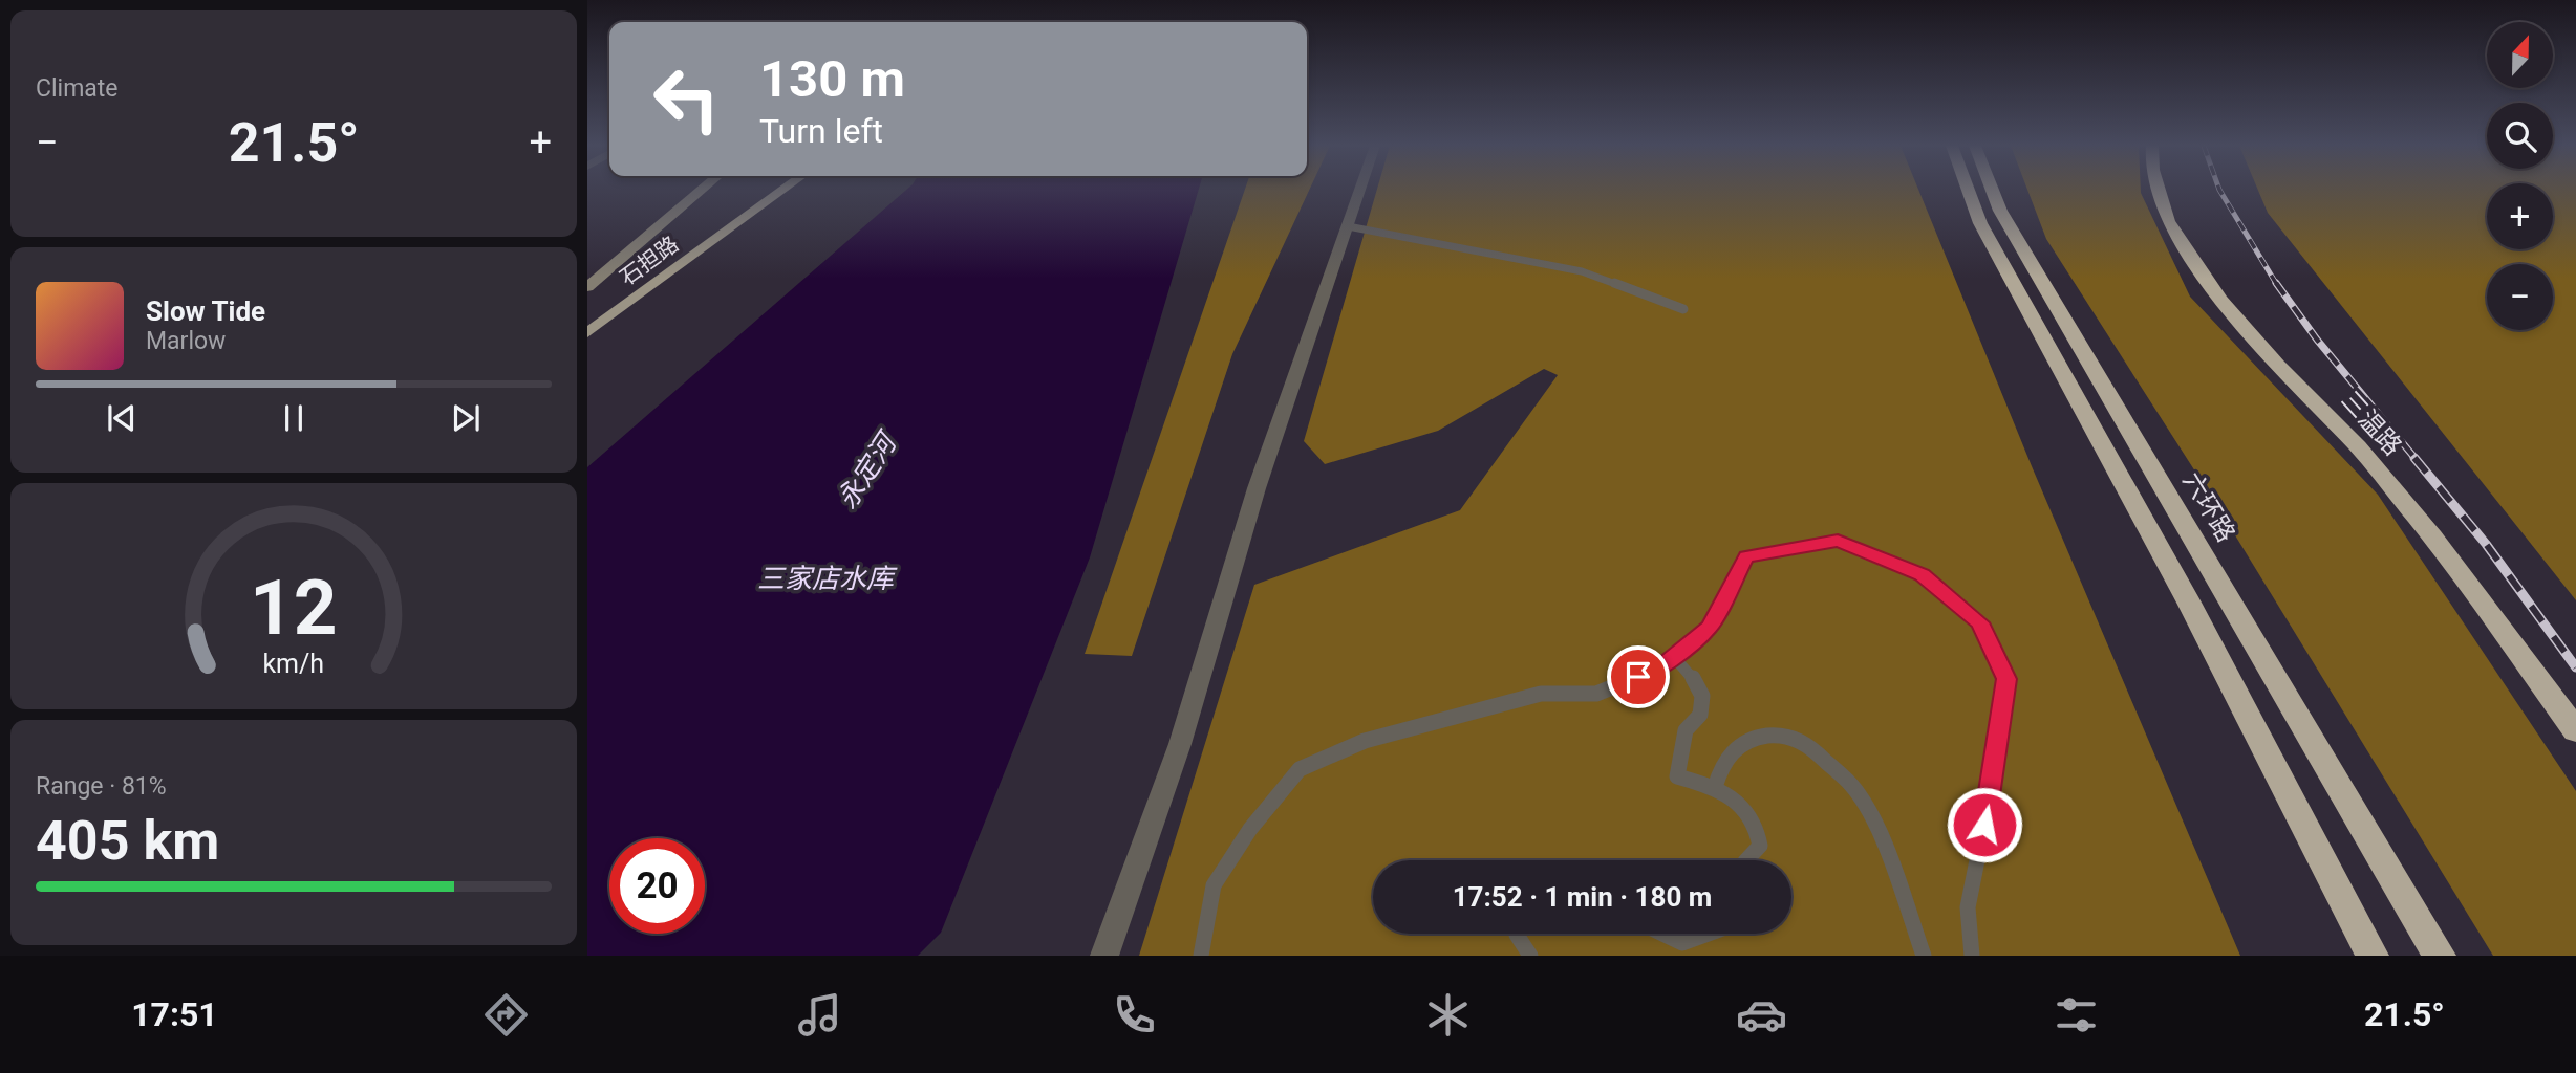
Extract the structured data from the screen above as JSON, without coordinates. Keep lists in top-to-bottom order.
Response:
{
  "streets": {
    "highway": ["三温路", "六环路"],
    "main road": ["石担路"]
  },
  "water": ["永定河", "三家店水库"],
  "north": "top",
  "page": {
    "tile": [
      "Climate",
      ["Range · 81%", "405 km"]
    ],
    "map_buttons": ["+", "−"],
    "turn": ["130 m", "Turn left"],
    "heat": ["−", "21.5°", "+"],
    "song": ["Slow Tide", "Marlow"],
    "limit": "20",
    "trip": "17:52 · 1 min · 180 m",
    "tabs": ["17:51", "21.5°"],
    "gauge": ["12", "km/h"]
  }
}
